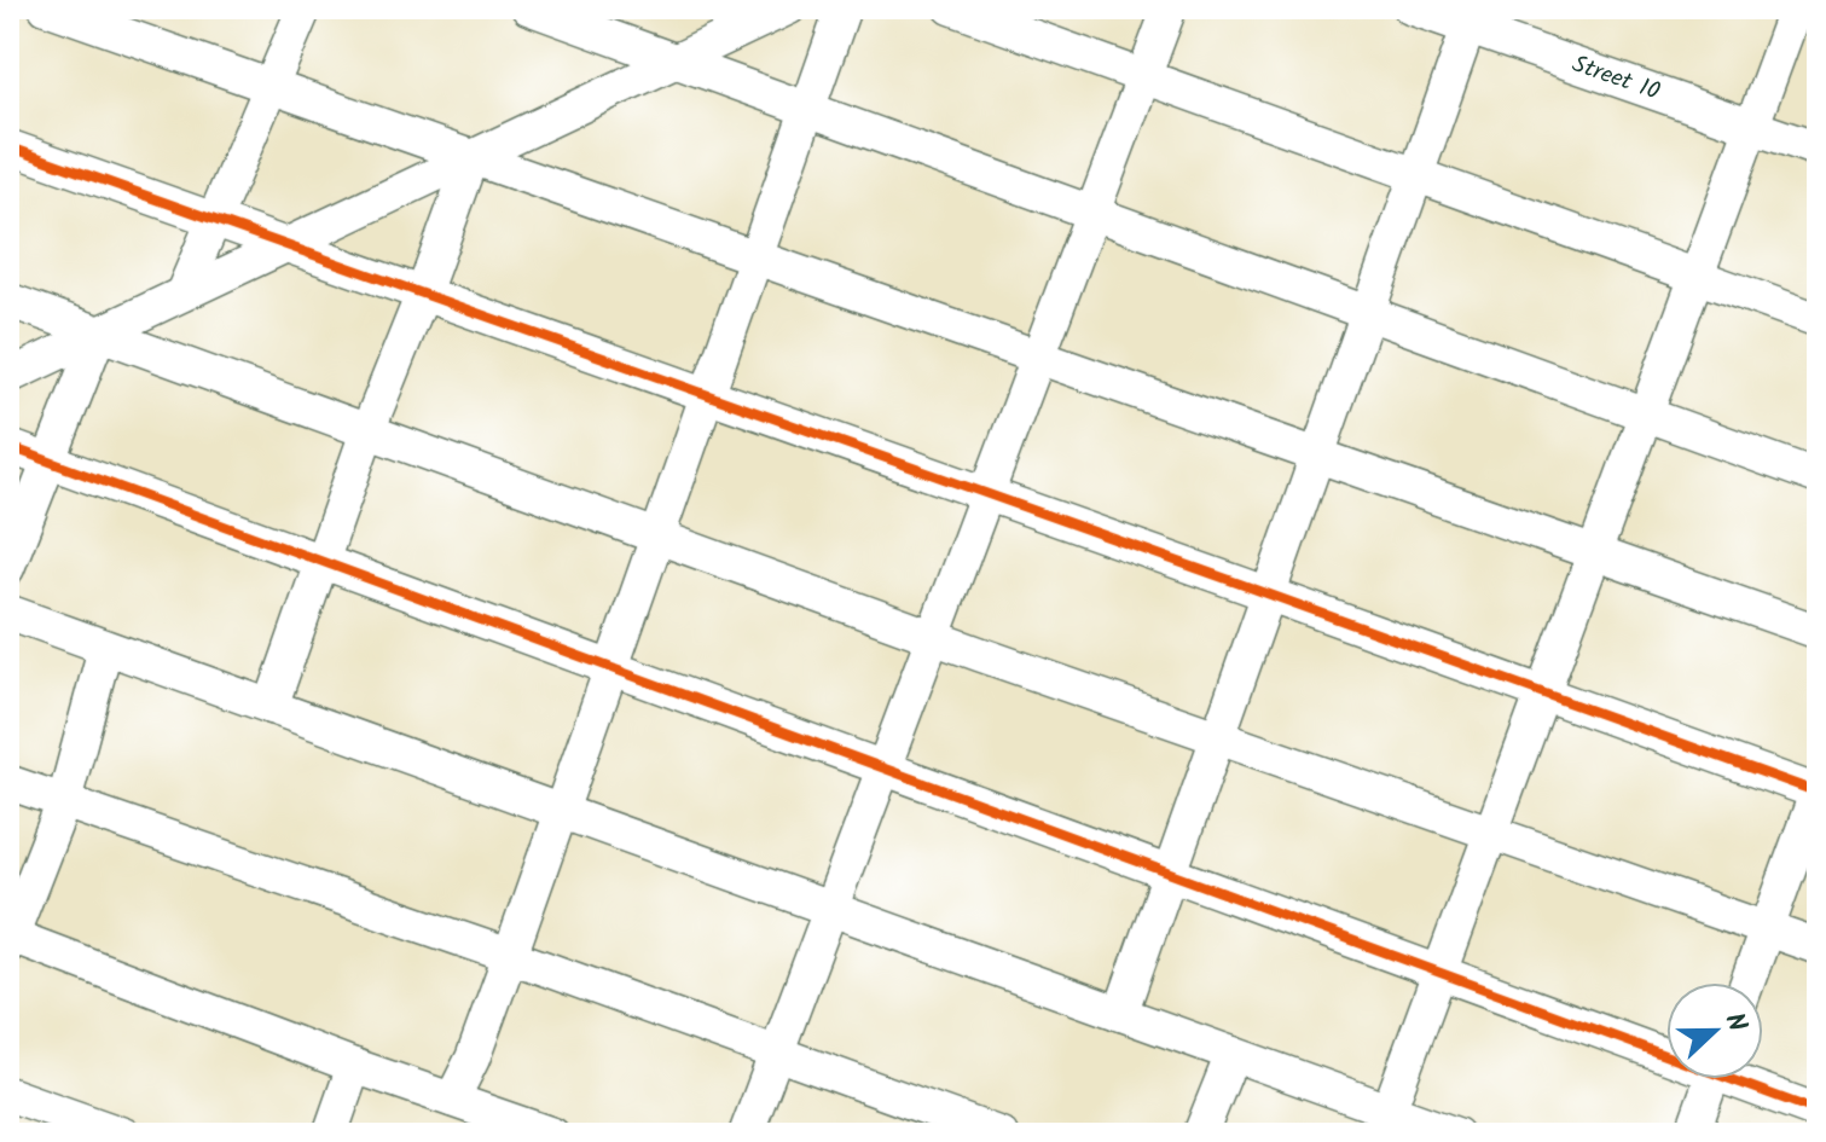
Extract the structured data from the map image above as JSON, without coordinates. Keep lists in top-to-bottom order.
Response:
{
  "streets": {
    "street": ["Street 10"]
  },
  "north": "right"
}
